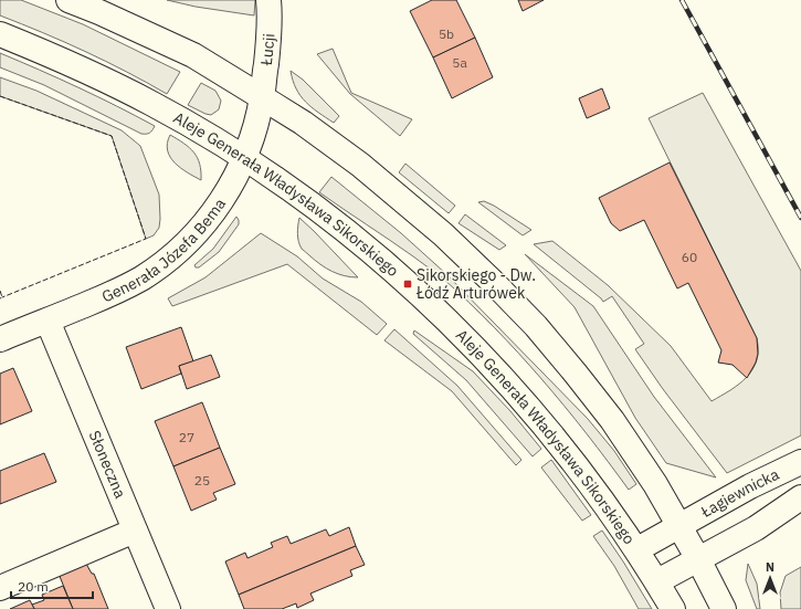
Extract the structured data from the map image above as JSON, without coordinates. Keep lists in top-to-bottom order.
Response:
{
  "streets": {
    "main road": [
      "Łucji",
      "Aleje Generała Władysława Sikorskiego",
      "Generała Józefa Bema",
      "Słoneczna",
      "Łagiewnicka"
    ]
  },
  "crossings": [
    ["Łucji", "Generała Józefa Bema"],
    ["Aleje Generała Władysława Sikorskiego", "Generała Józefa Bema"],
    ["Aleje Generała Władysława Sikorskiego", "Łagiewnicka"],
    ["Generała Józefa Bema", "Słoneczna"]
  ],
  "places": {
    "transit": ["Sikorskiego - Dw. Łódź Arturówek"]
  },
  "house_numbers": [
    "5b",
    "5a",
    "60",
    "27",
    "25"
  ],
  "scale_bar": "20 m",
  "north": "top"
}
